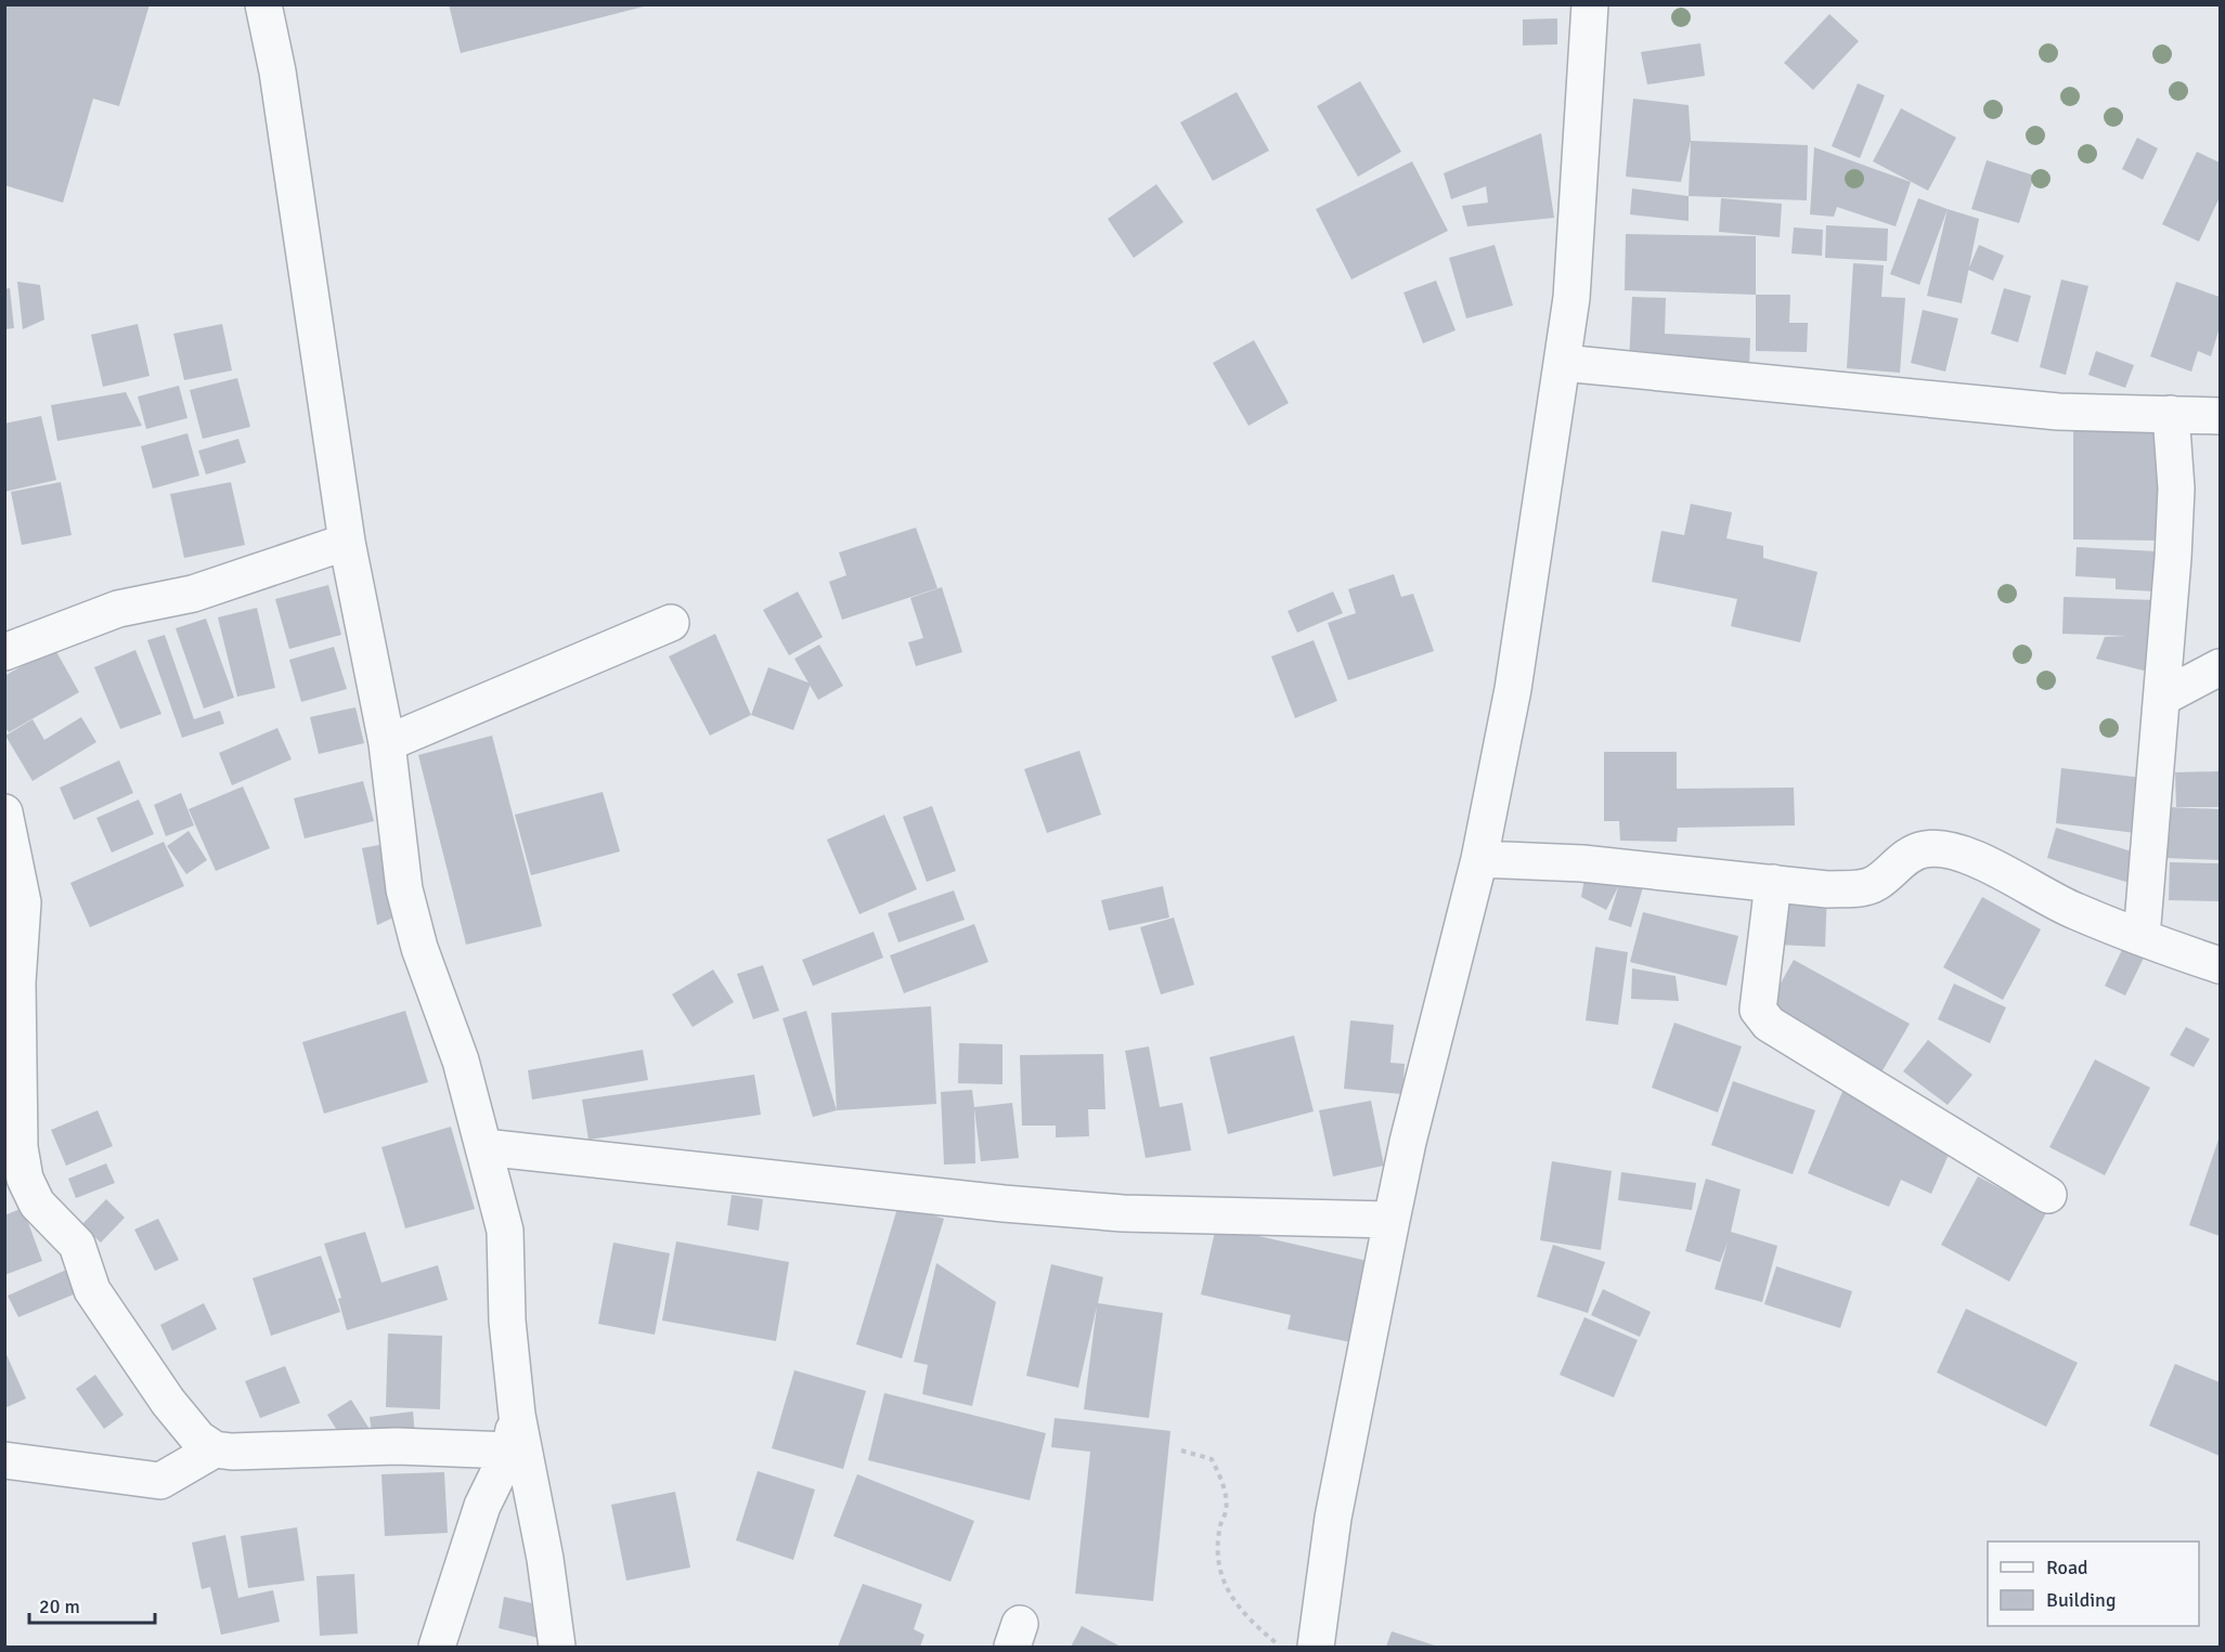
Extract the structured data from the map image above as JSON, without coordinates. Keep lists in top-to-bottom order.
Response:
{
  "legend": ["Road", "Building"],
  "scale_bar": "20 m"
}
